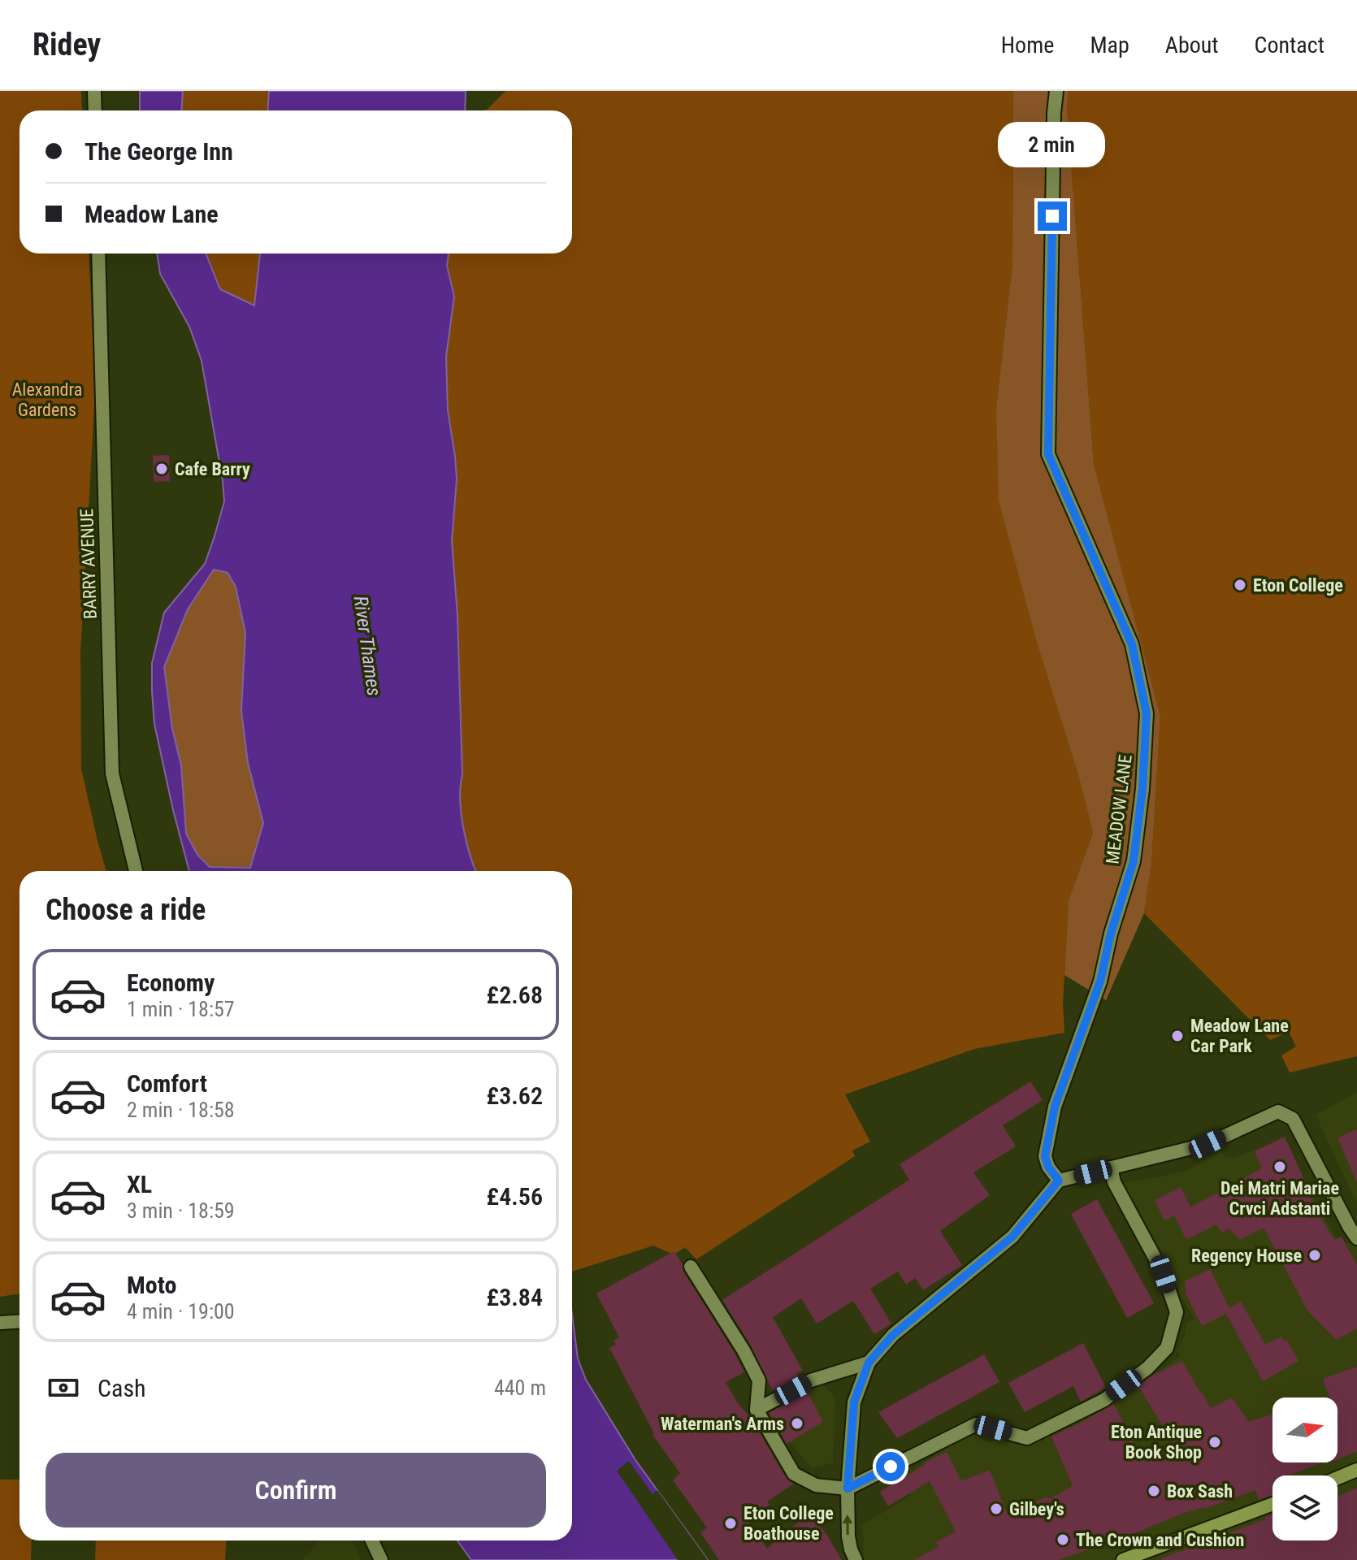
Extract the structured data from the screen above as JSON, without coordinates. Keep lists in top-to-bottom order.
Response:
{
  "streets": {
    "street": ["BARRY AVENUE", "MEADOW LANE"]
  },
  "water": ["River Thames"],
  "parks": ["Alexandra Gardens"],
  "places": [
    "Cafe Barry",
    "Eton College",
    "Meadow Lane Car Park",
    "Dei Matri Mariae Crvci Adstanti",
    "Regency House",
    "Waterman's Arms",
    "Eton Antique Book Shop",
    "Box Sash",
    "Gilbey's",
    "Eton College Boathouse",
    "The Crown and Cushion"
  ],
  "north": "right",
  "page": {
    "header": "Ridey",
    "nav": [
      "Home",
      "Map",
      "About",
      "Contact"
    ],
    "banner": ["The George Inn", "Meadow Lane"],
    "bubble": "2 min",
    "heading": "Choose a ride",
    "list": [
      {
        "name": "Economy",
        "note": "1 min · 18:57",
        "value": "£2.68"
      },
      {
        "name": "Comfort",
        "note": "2 min · 18:58",
        "value": "£3.62"
      },
      {
        "name": "XL",
        "note": "3 min · 18:59",
        "value": "£4.56"
      },
      {
        "name": "Moto",
        "note": "4 min · 19:00",
        "value": "£3.84"
      }
    ],
    "pay": ["Cash", "440 m"],
    "buttons": "Confirm"
  }
}
